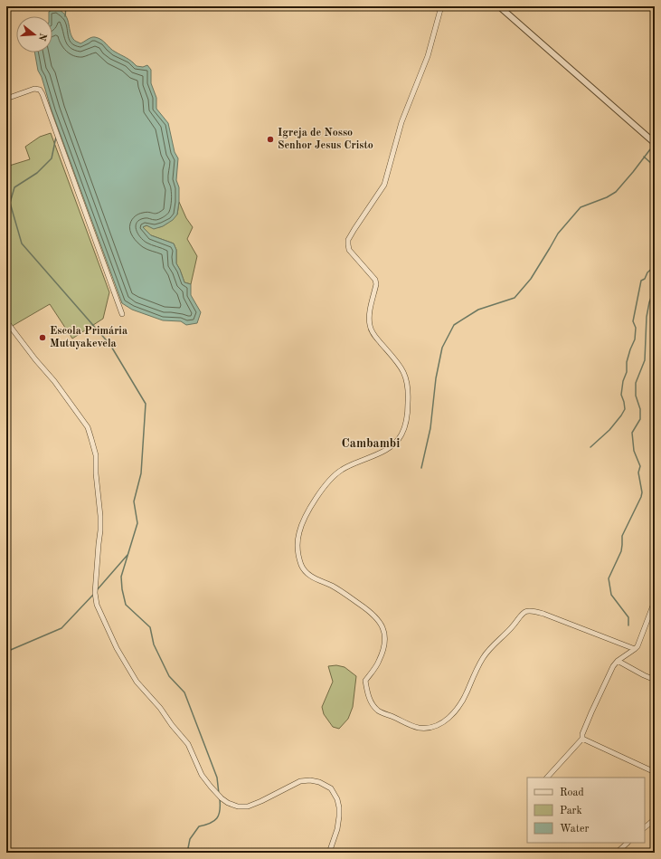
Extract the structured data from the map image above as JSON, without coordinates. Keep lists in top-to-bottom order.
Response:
{
  "districts": ["Cambambi"],
  "places": ["Igreja de Nosso Senhor Jesus Cristo", "Escola Primária Mutuyakevela"],
  "legend": ["Road", "Park", "Water"],
  "north": "right"
}
